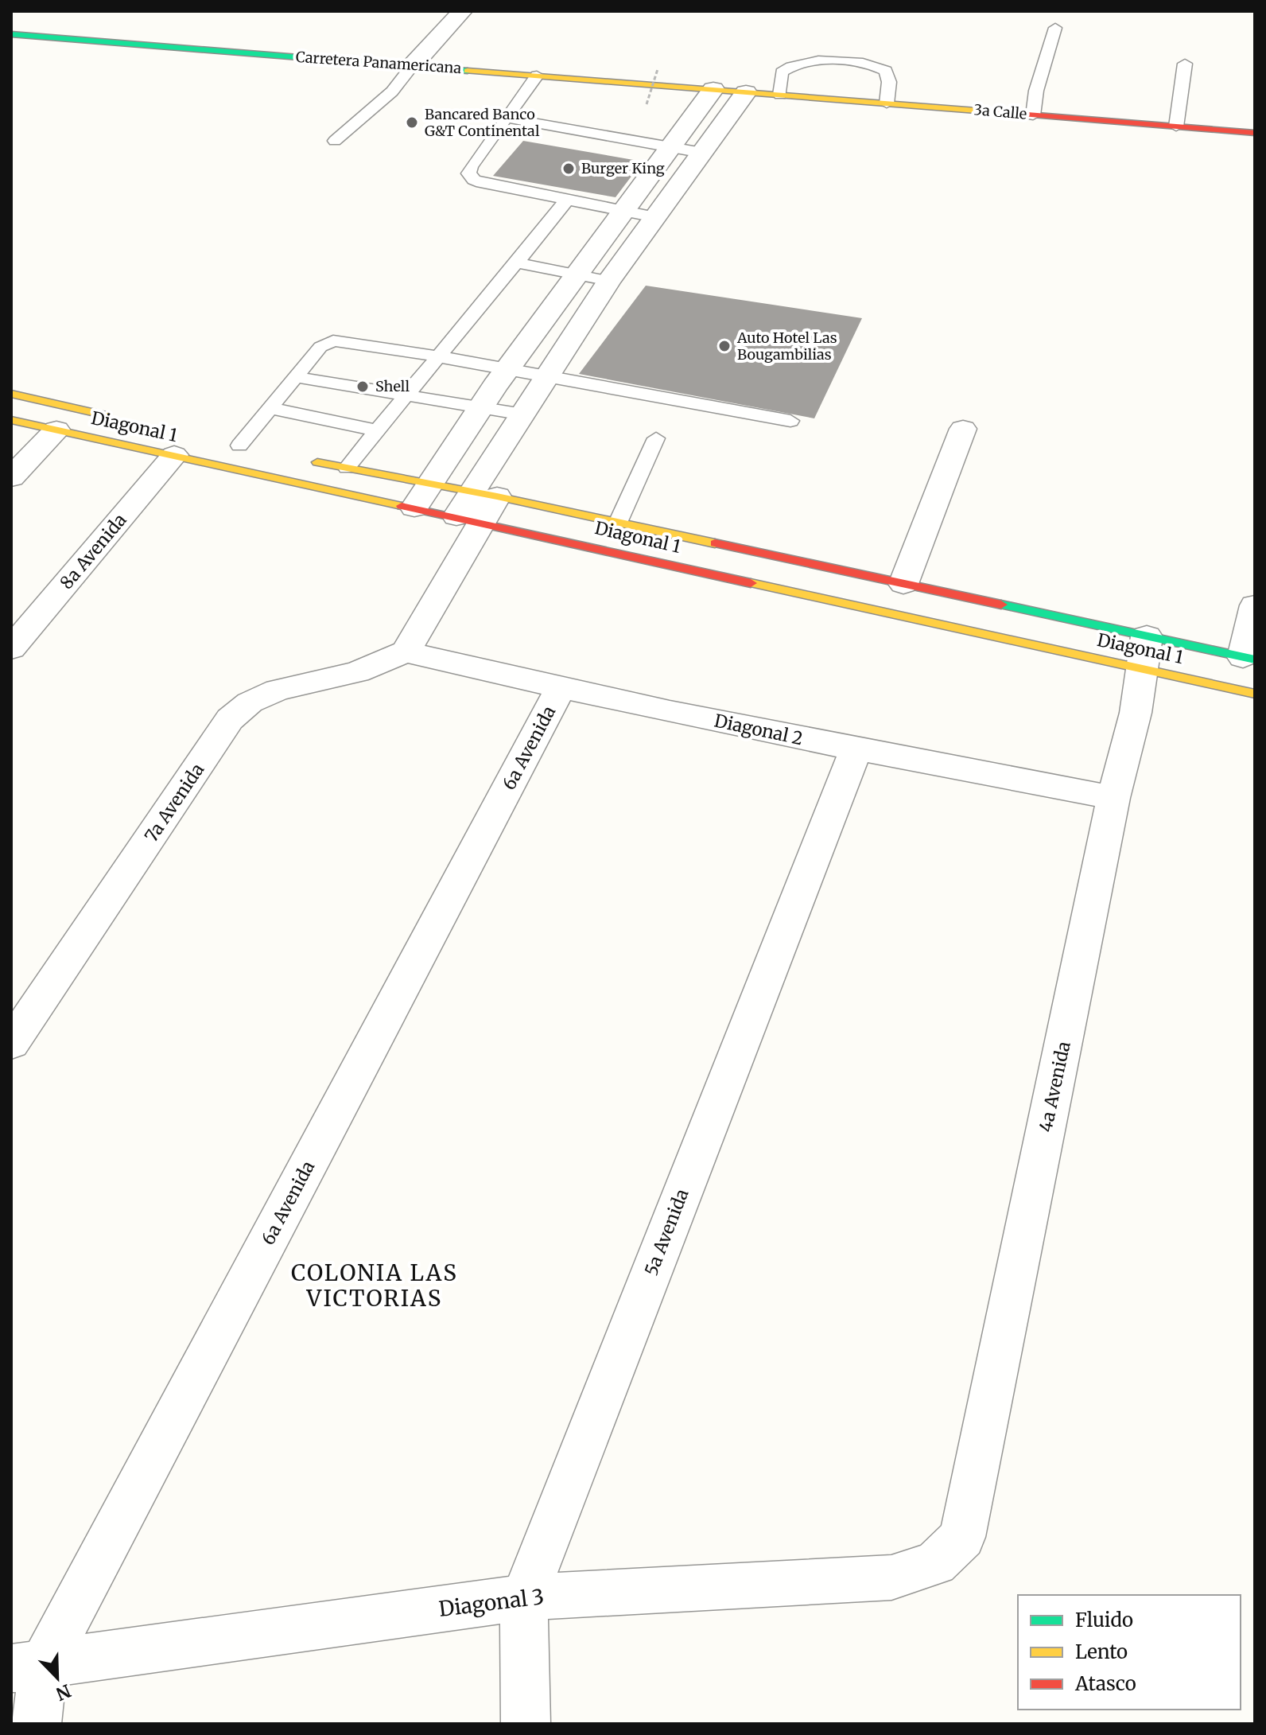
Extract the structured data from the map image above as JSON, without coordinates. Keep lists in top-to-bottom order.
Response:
{
  "streets": {
    "main road": ["Carretera Panamericana", "3a Calle", "Diagonal 1"],
    "street": [
      "8a Avenida",
      "Diagonal 2",
      "6a Avenida",
      "7a Avenida",
      "4a Avenida",
      "5a Avenida",
      "Diagonal 3"
    ]
  },
  "crossings": [
    ["Carretera Panamericana", "3a Calle"],
    ["Diagonal 1", "8a Avenida"],
    ["Diagonal 1", "4a Avenida"],
    ["Diagonal 2", "6a Avenida"],
    ["Diagonal 2", "7a Avenida"],
    ["Diagonal 2", "4a Avenida"],
    ["Diagonal 2", "5a Avenida"],
    ["6a Avenida", "Diagonal 3"],
    ["4a Avenida", "Diagonal 3"],
    ["5a Avenida", "Diagonal 3"]
  ],
  "districts": ["COLONIA LAS VICTORIAS"],
  "places": [
    "Bancared Banco G&T Continental",
    "Burger King",
    "Auto Hotel Las Bougambilias",
    "Shell"
  ],
  "legend": ["Fluido", "Lento", "Atasco"],
  "north": "bottom right"
}
